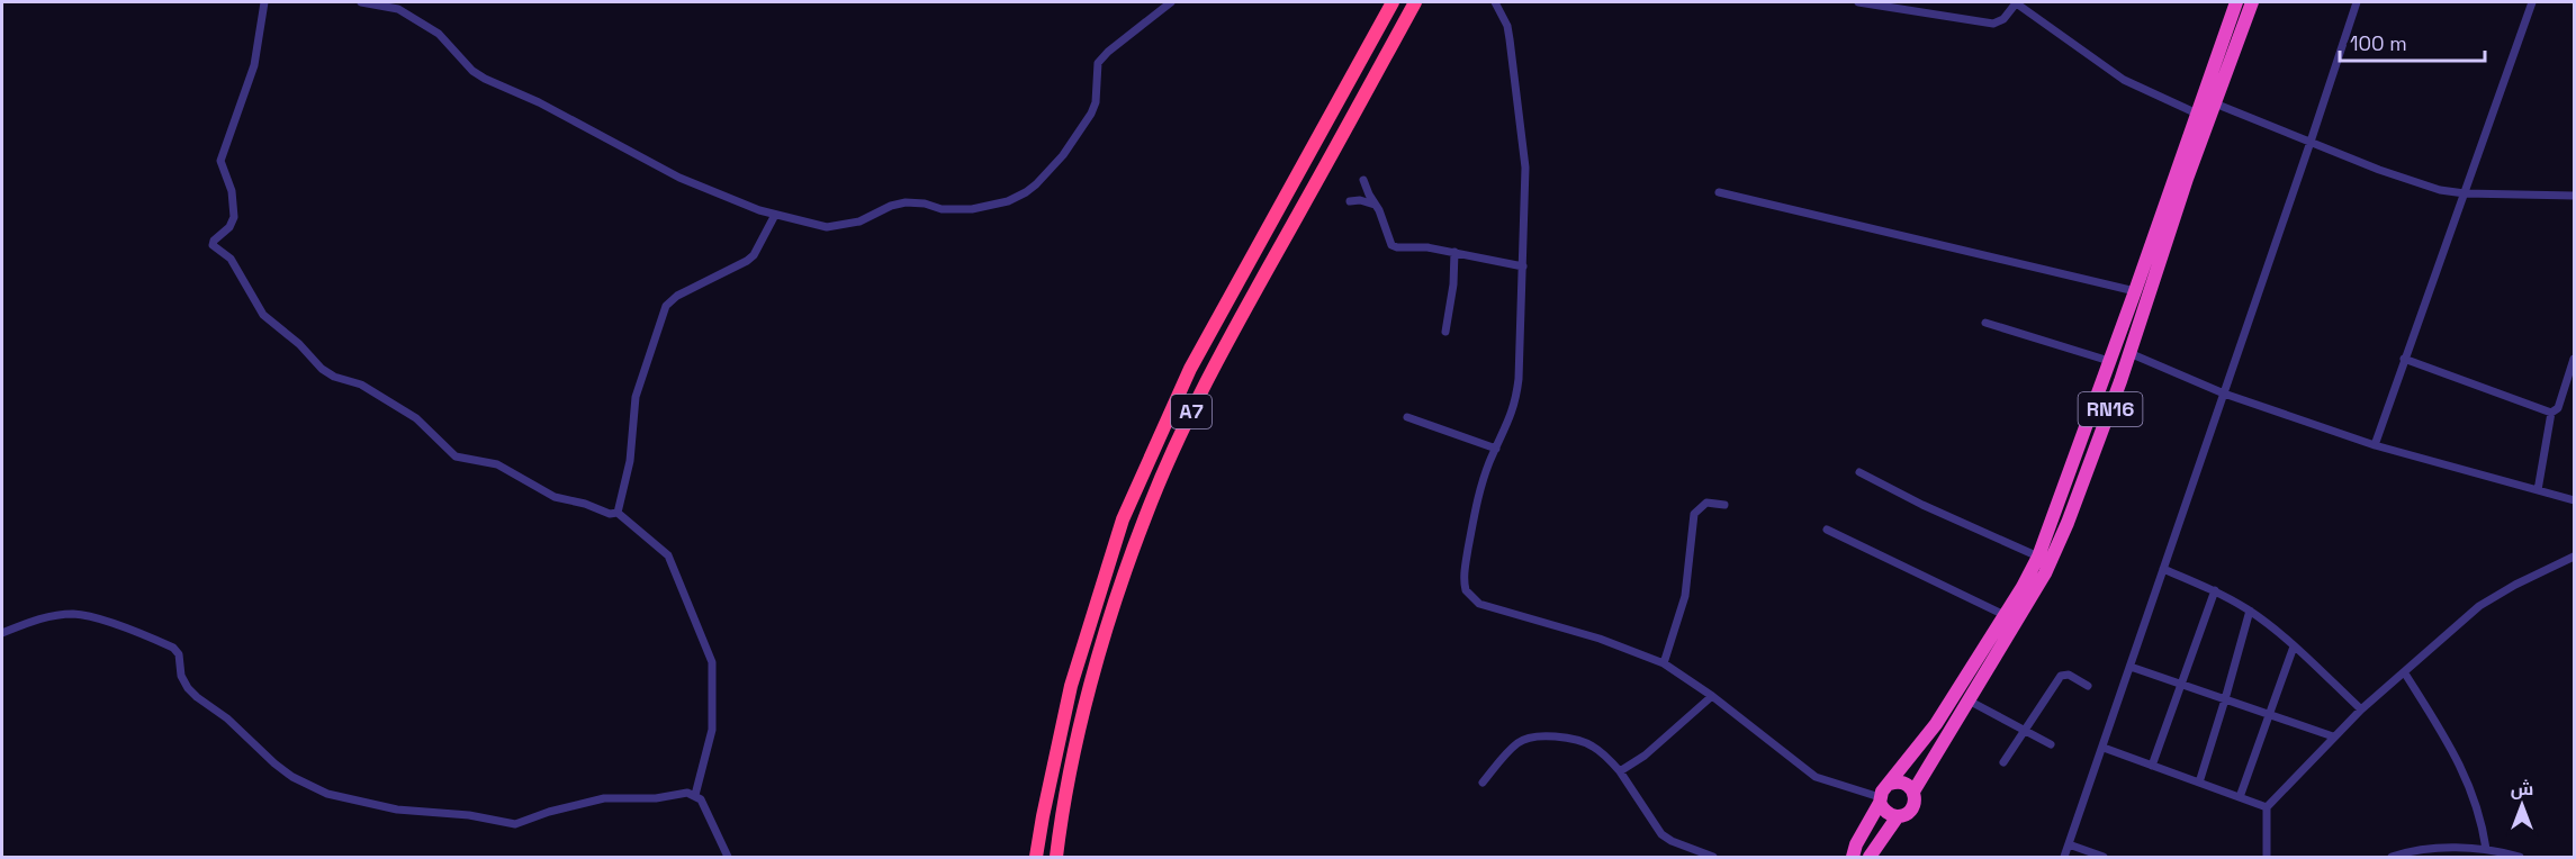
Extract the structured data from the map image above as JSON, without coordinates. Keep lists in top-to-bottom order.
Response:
{
  "streets": {
    "highway": ["RN16", "A7"]
  },
  "scale_bar": "100 m",
  "north": "top"
}
